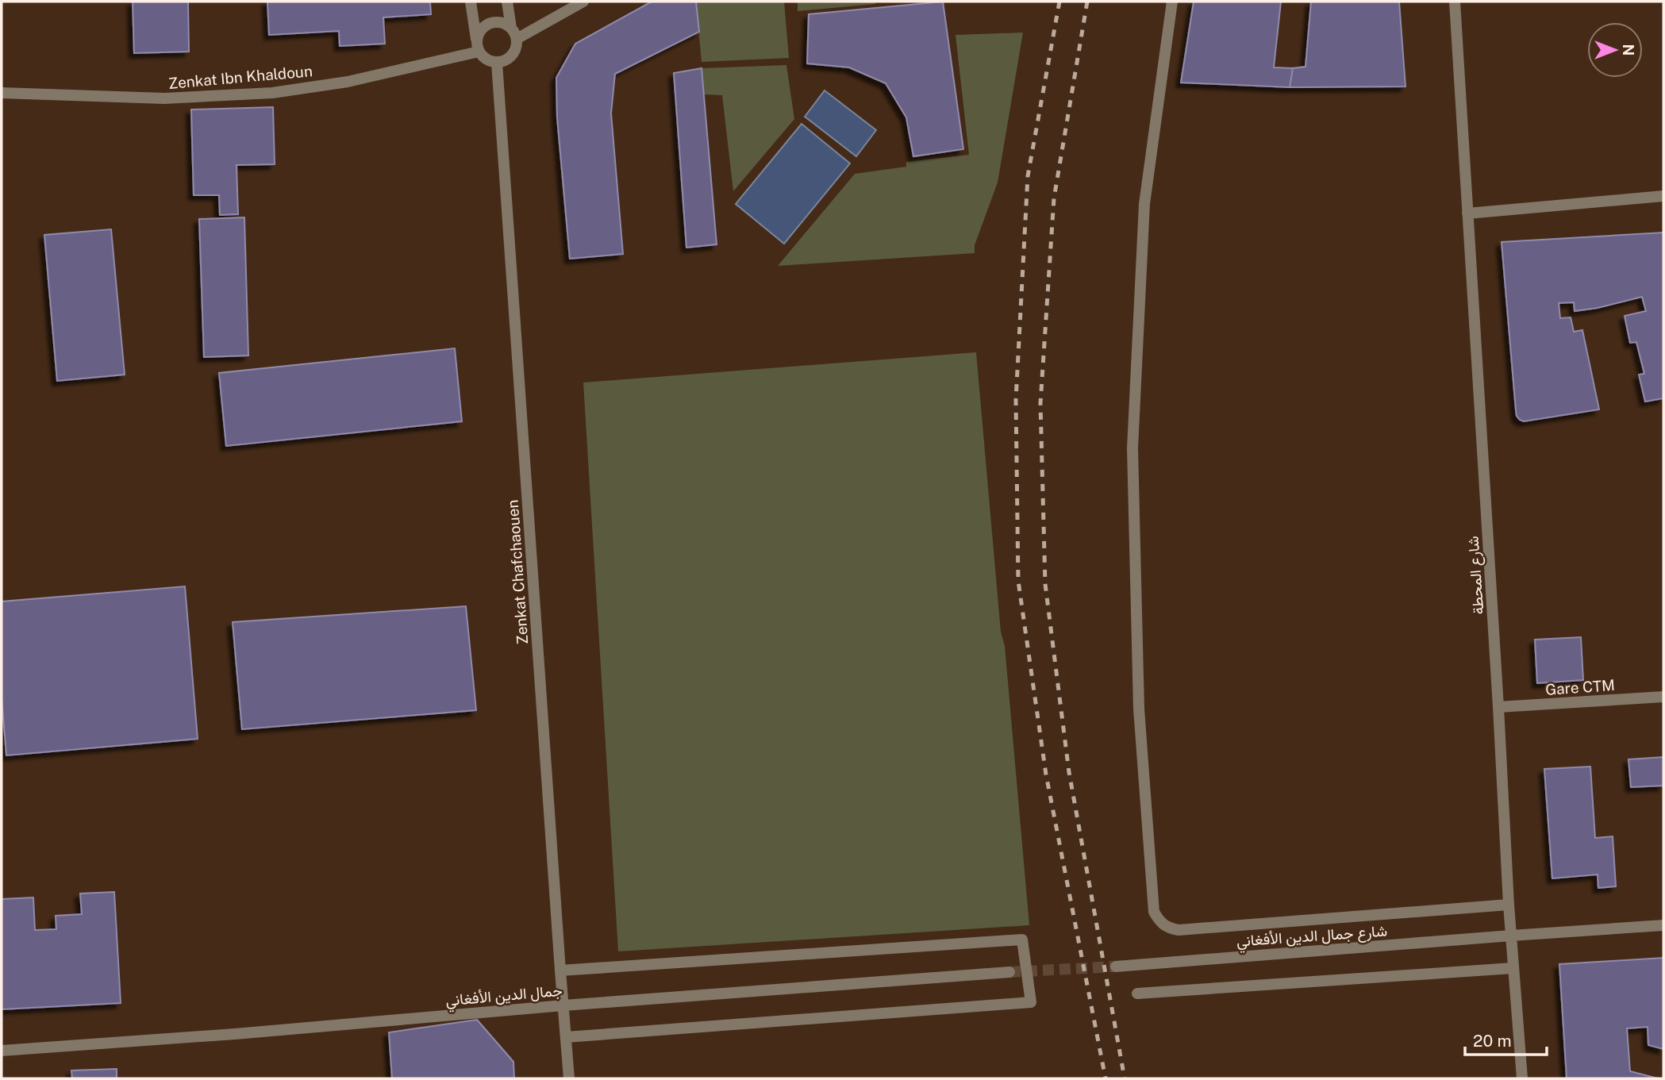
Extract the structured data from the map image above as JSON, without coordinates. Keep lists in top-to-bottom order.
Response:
{
  "streets": {
    "street": [
      "Zenkat Ibn Khaldoun",
      "Zenkat Chafchaouen",
      "شارع المحطة",
      "Gare CTM",
      "شارع جمال الدين الأفغاني",
      "جمال الدين الأفغاني"
    ]
  },
  "crossings": [
    ["Zenkat Ibn Khaldoun", "Zenkat Chafchaouen"],
    ["Zenkat Chafchaouen", "جمال الدين الأفغاني"],
    ["شارع المحطة", "Gare CTM"],
    ["شارع المحطة", "شارع جمال الدين الأفغاني"]
  ],
  "scale_bar": "20 m",
  "north": "right"
}
